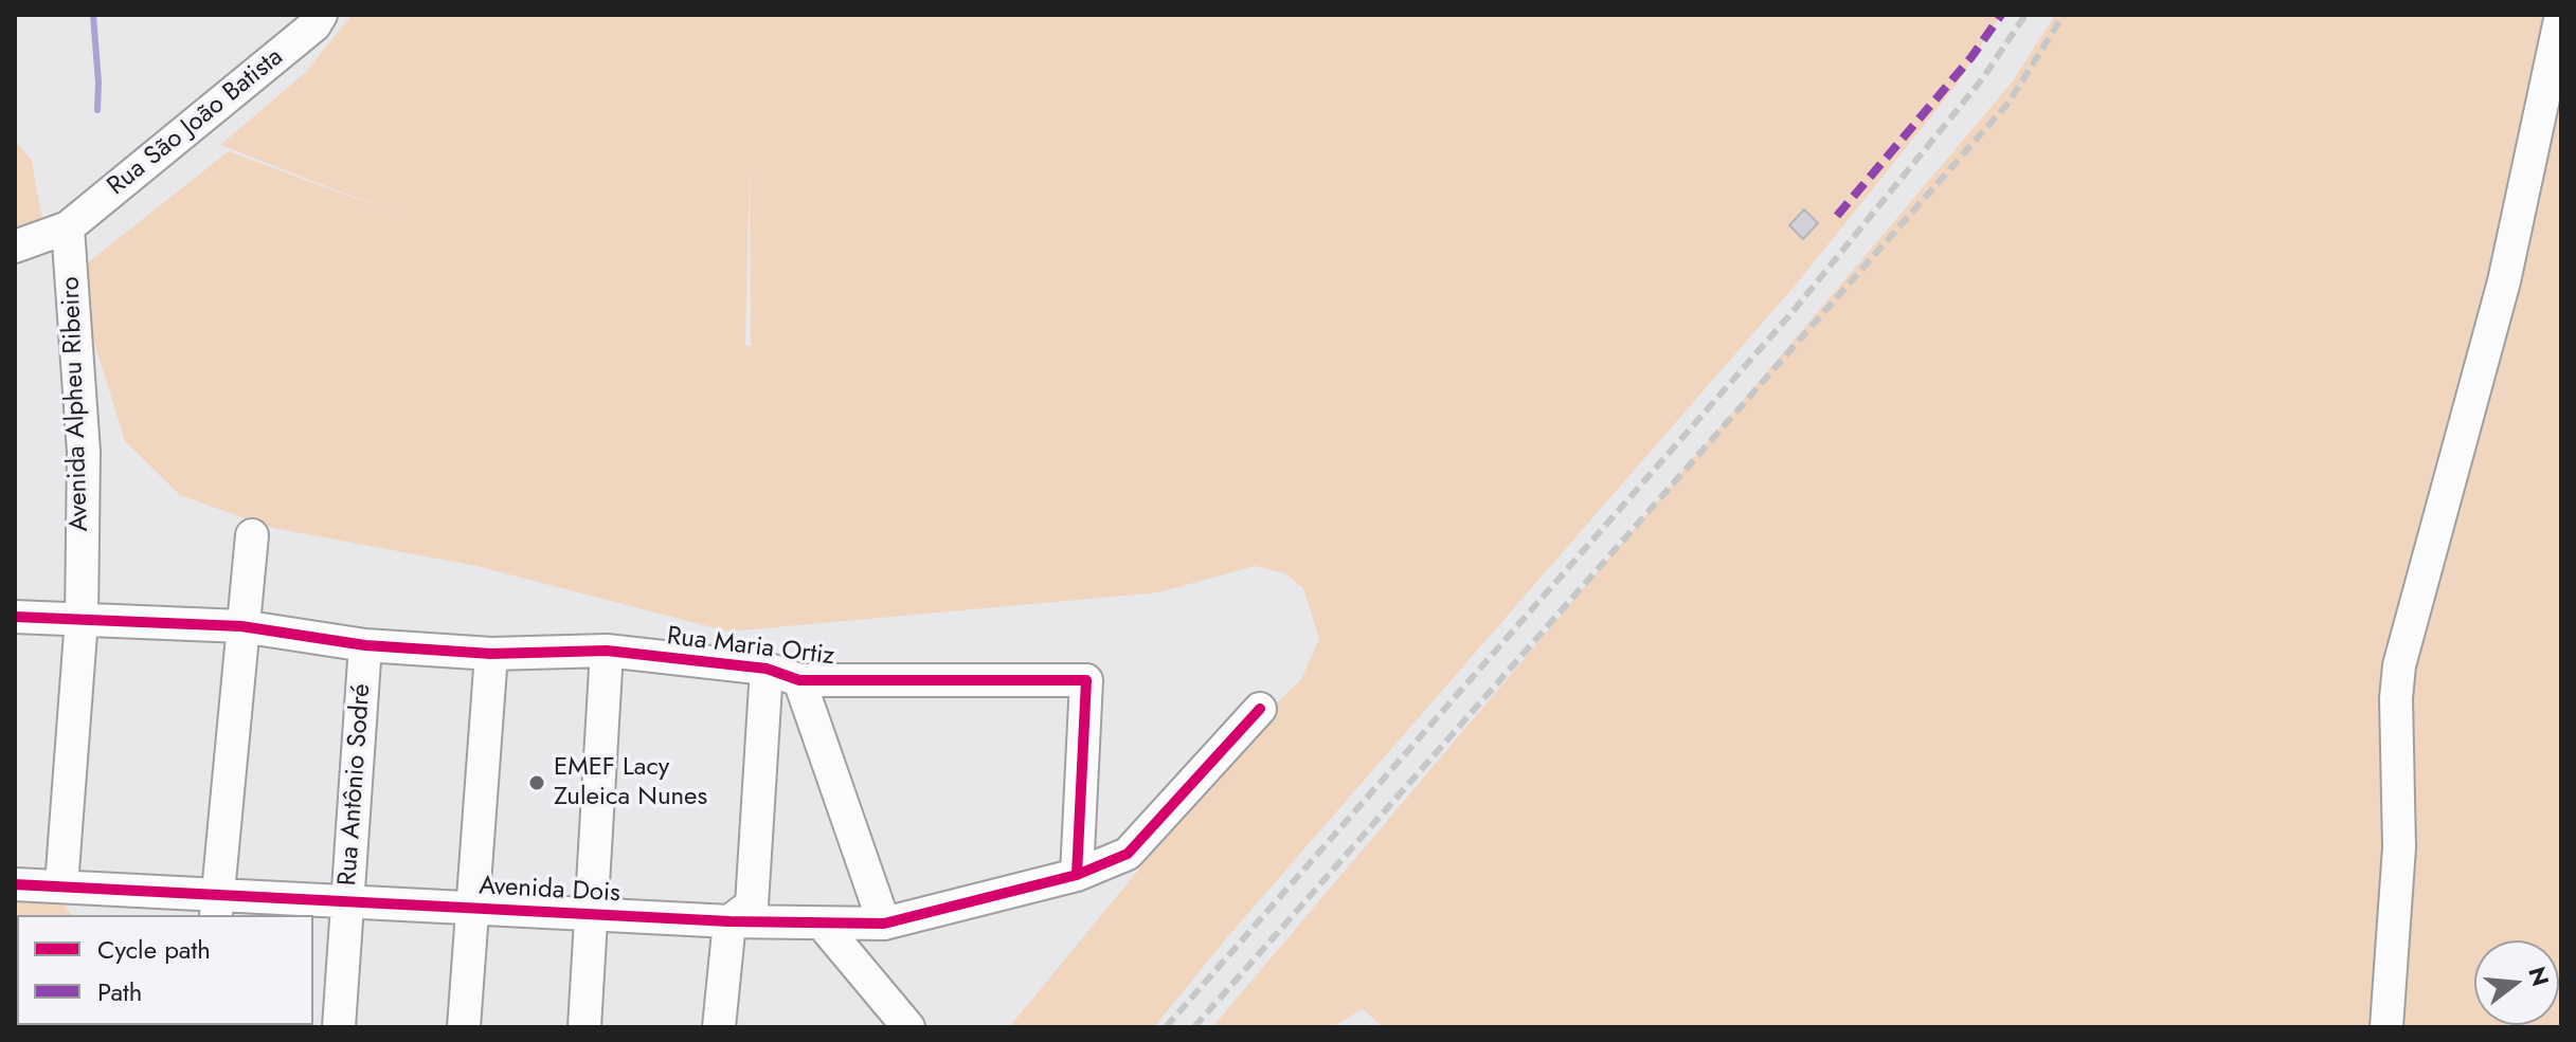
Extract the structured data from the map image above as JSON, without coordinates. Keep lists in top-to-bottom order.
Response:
{
  "streets": {
    "street": [
      "Rua São João Batista",
      "Avenida Alpheu Ribeiro",
      "Rua Maria Ortiz",
      "Rua Antônio Sodré",
      "Avenida Dois"
    ]
  },
  "crossings": [
    ["Rua São João Batista", "Avenida Alpheu Ribeiro"],
    ["Avenida Alpheu Ribeiro", "Rua Maria Ortiz"],
    ["Avenida Alpheu Ribeiro", "Avenida Dois"],
    ["Rua Maria Ortiz", "Rua Antônio Sodré"],
    ["Rua Maria Ortiz", "Avenida Dois"],
    ["Rua Antônio Sodré", "Avenida Dois"]
  ],
  "places": ["EMEF Lacy Zuleica Nunes"],
  "legend": ["Cycle path", "Path"],
  "north": "right"
}
